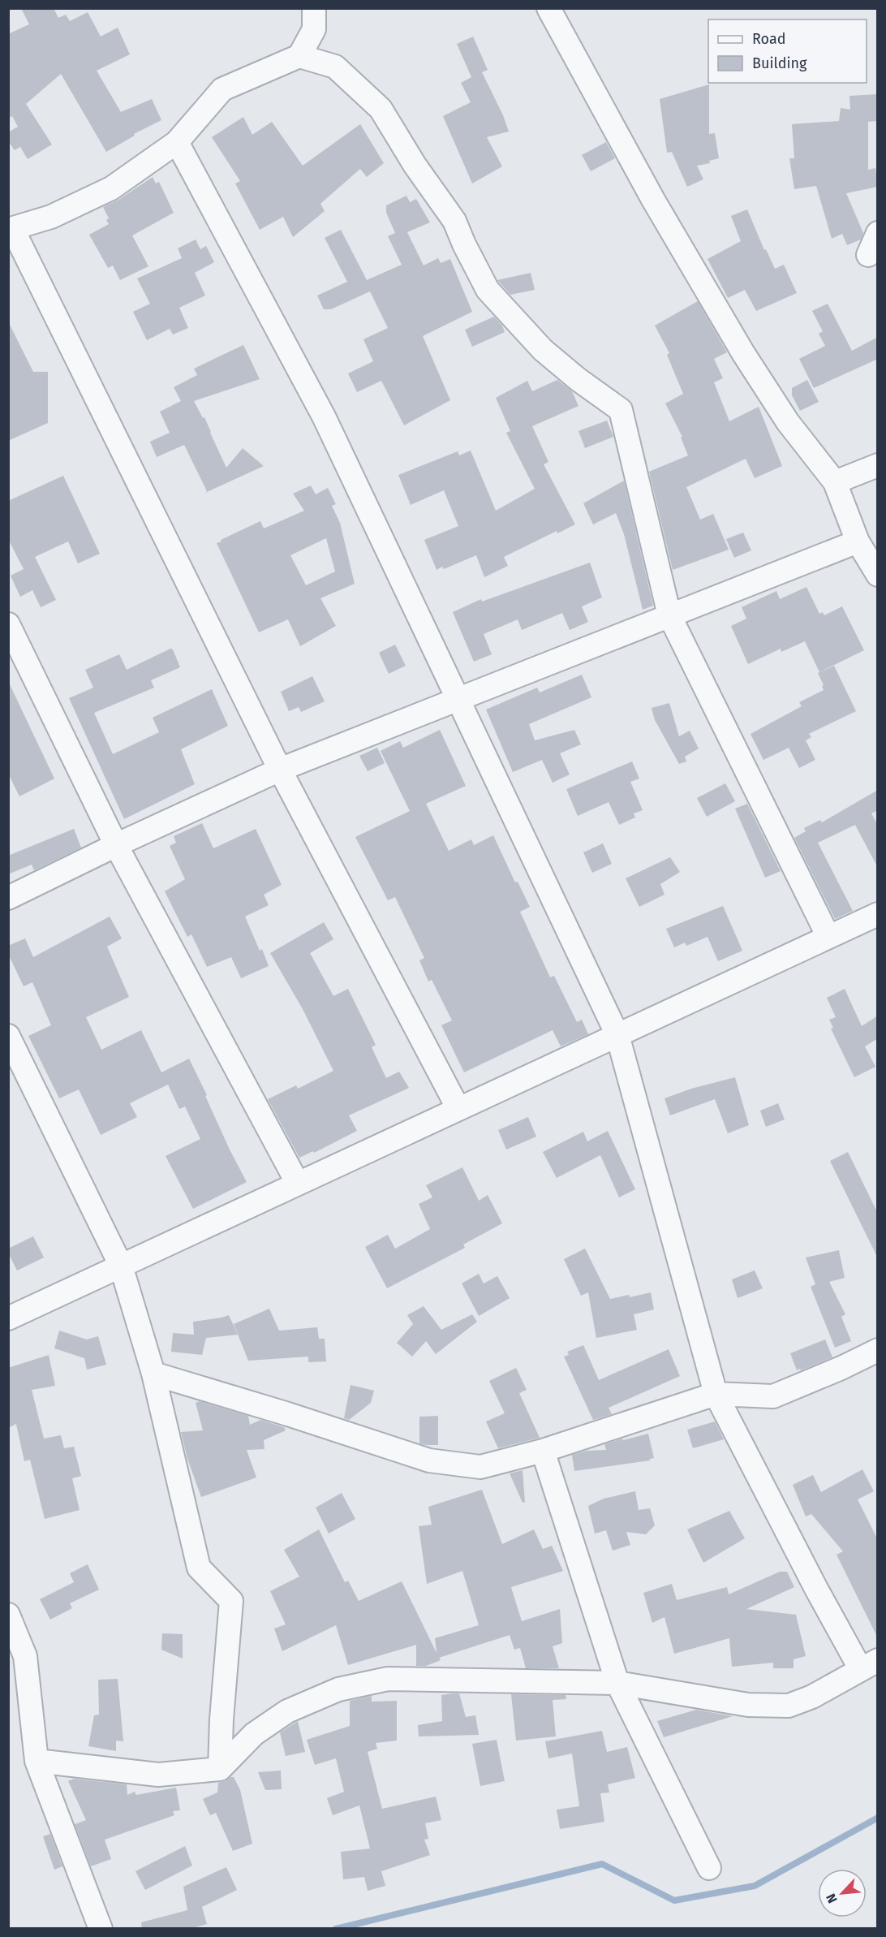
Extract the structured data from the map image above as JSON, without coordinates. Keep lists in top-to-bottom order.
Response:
{
  "legend": ["Road", "Building"],
  "north": "bottom left"
}
